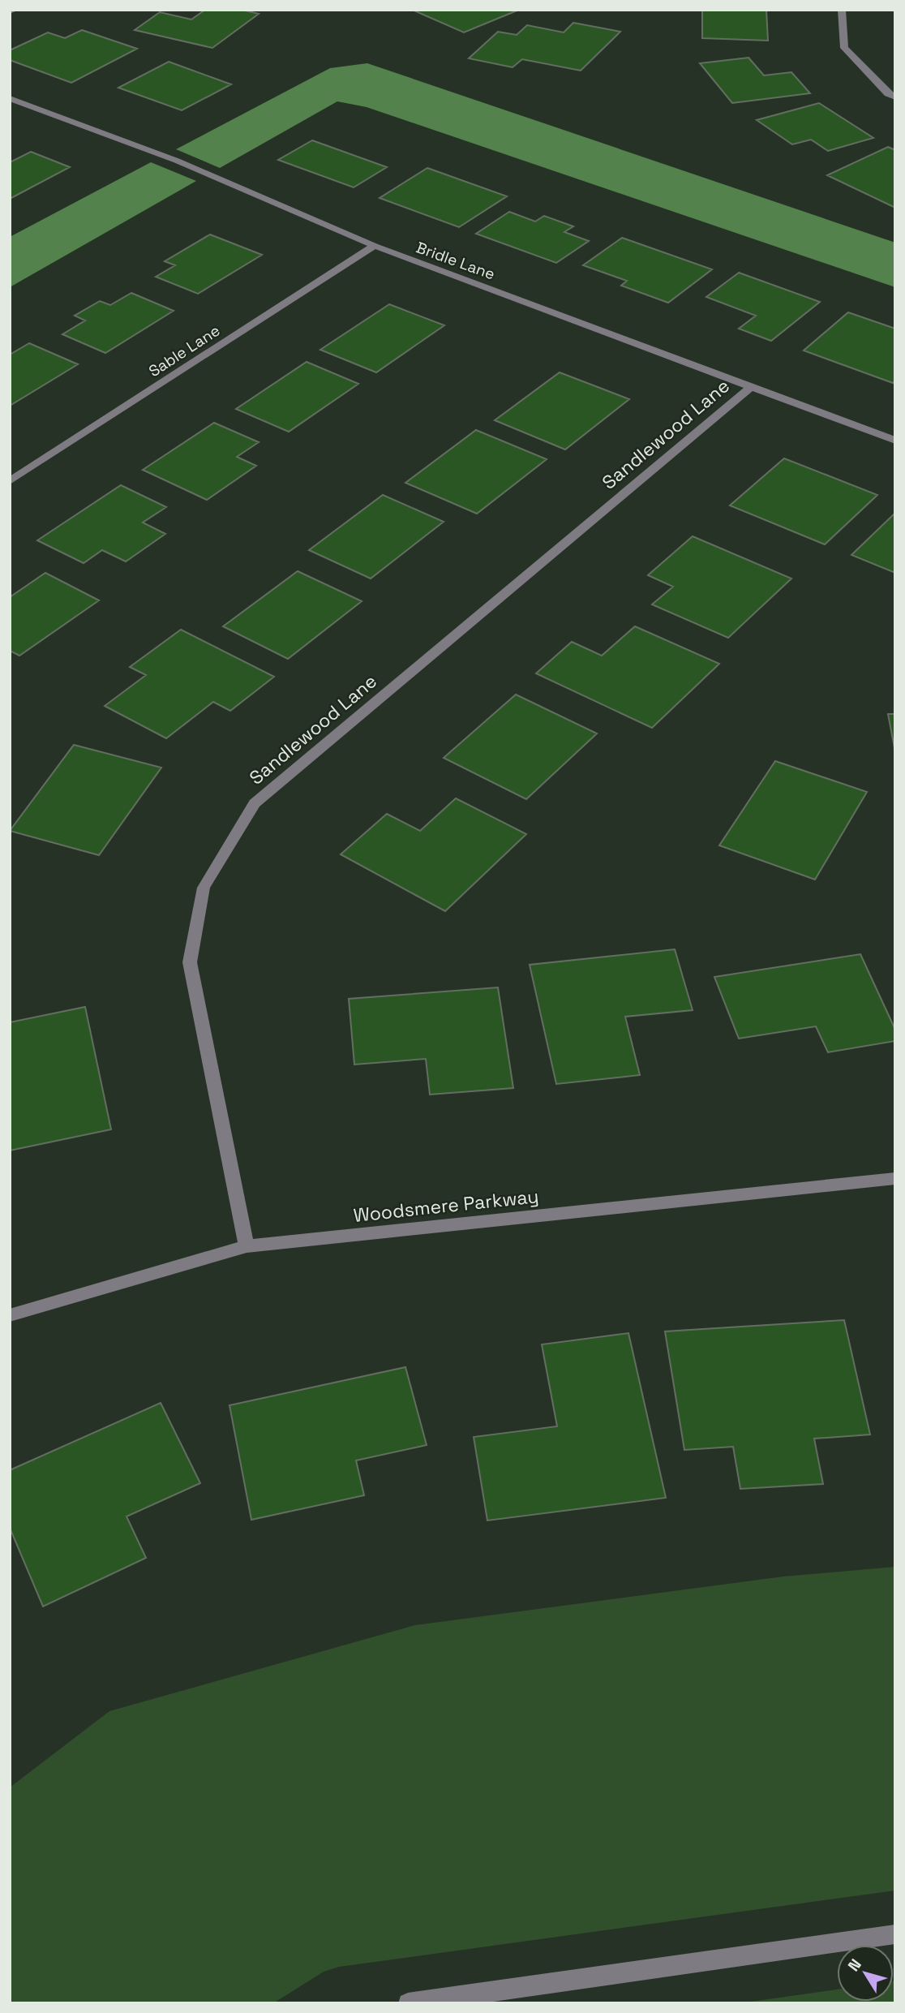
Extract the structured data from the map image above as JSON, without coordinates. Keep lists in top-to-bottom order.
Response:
{
  "streets": {
    "street": [
      "Bridle Lane",
      "Sable Lane",
      "Sandlewood Lane",
      "Woodsmere Parkway"
    ]
  },
  "crossings": [
    ["Bridle Lane", "Sable Lane"],
    ["Bridle Lane", "Sandlewood Lane"],
    ["Sandlewood Lane", "Woodsmere Parkway"]
  ],
  "north": "top left"
}
